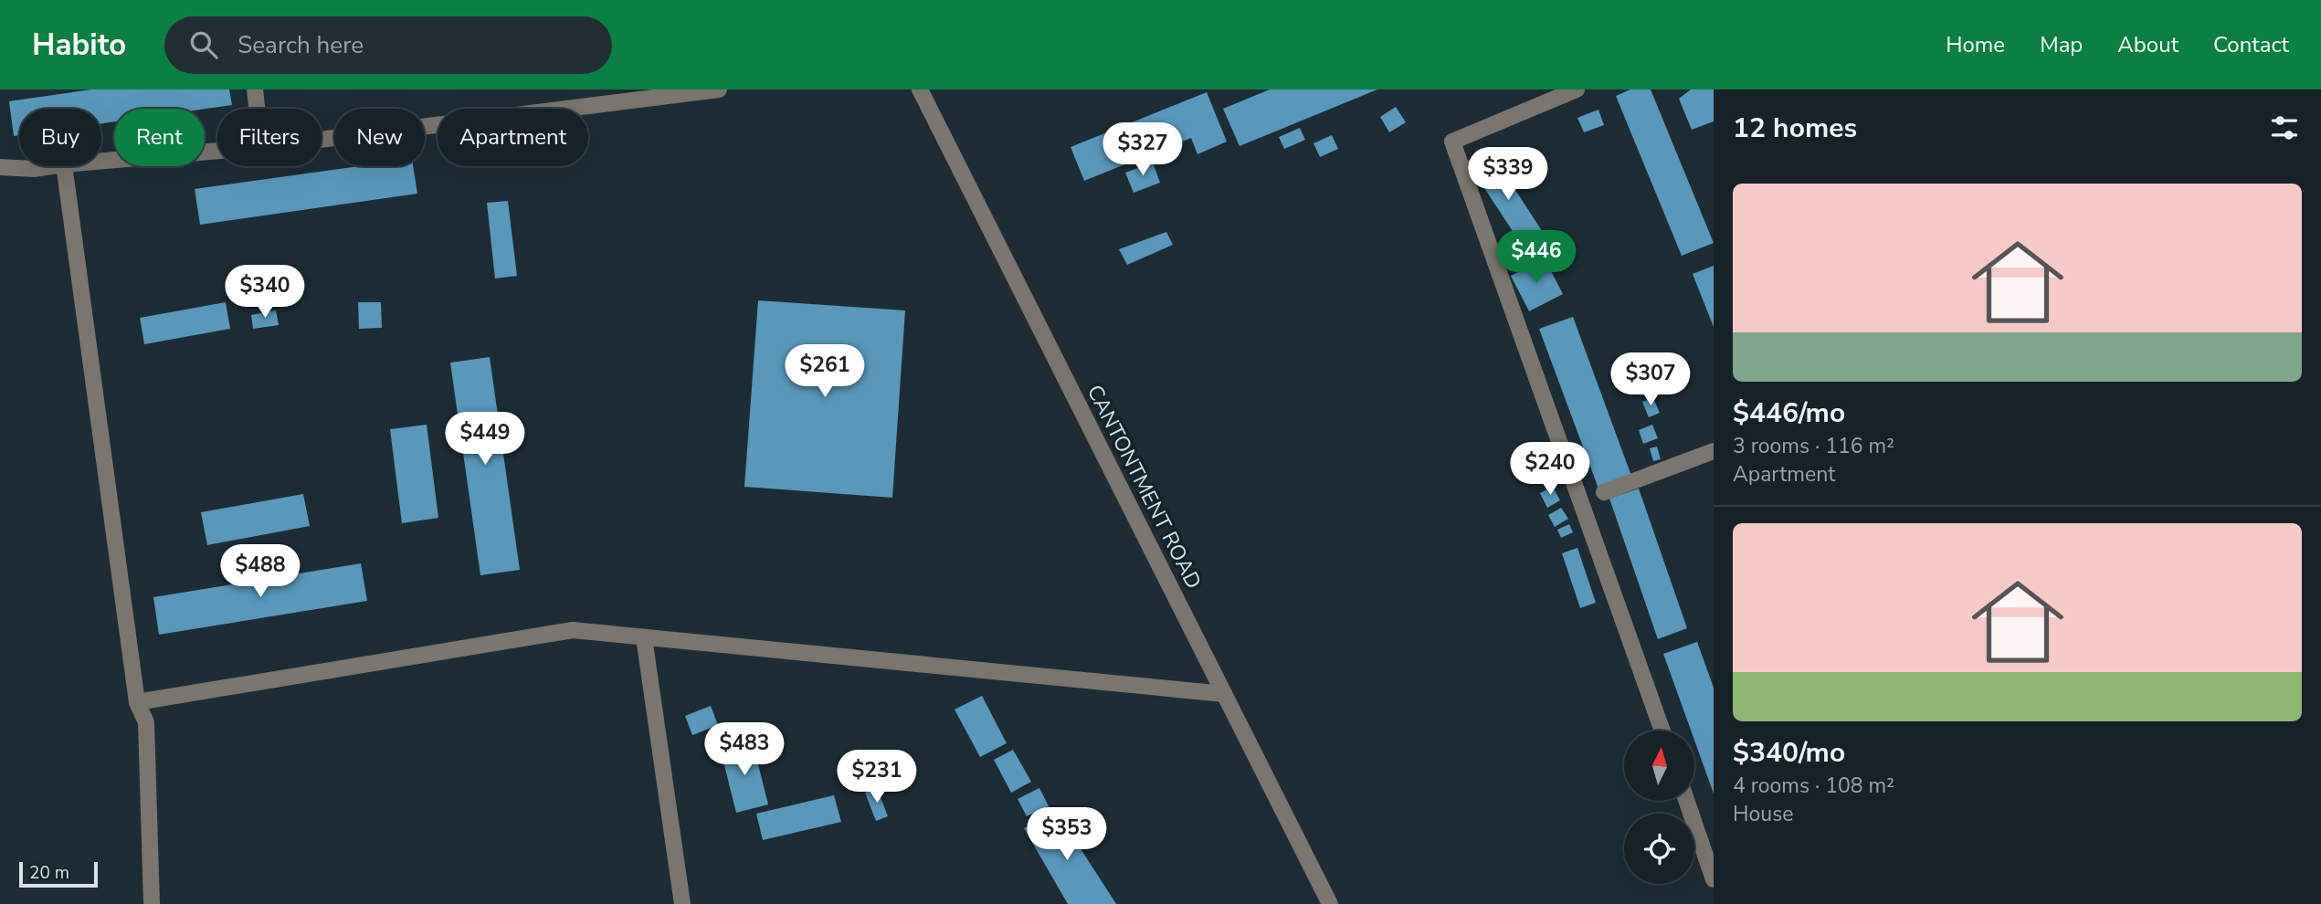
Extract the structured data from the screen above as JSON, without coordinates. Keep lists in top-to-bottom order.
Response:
{
  "streets": {
    "street": ["CANTONTMENT ROAD"]
  },
  "scale_bar": "20 m",
  "north": "top",
  "page": {
    "header": "Habito",
    "search": "Search here",
    "nav": [
      "Home",
      "Map",
      "About",
      "Contact"
    ],
    "heading": "12 homes",
    "chip": [
      "Buy",
      "Rent",
      "Filters",
      "New",
      "Apartment"
    ],
    "price": [
      "$327",
      "$339",
      "$446",
      "$340",
      "$261",
      "$307",
      "$449",
      "$240",
      "$488",
      "$483",
      "$231",
      "$353"
    ],
    "list": [
      {
        "name": "$446/mo",
        "note": "3 rooms · 116 m² · Apartment"
      },
      {
        "name": "$340/mo",
        "note": "4 rooms · 108 m² · House"
      }
    ],
    "scale": "20 m"
  }
}
